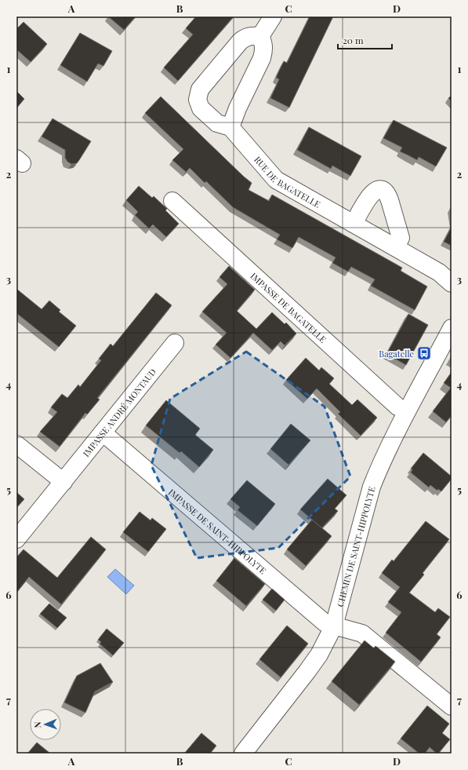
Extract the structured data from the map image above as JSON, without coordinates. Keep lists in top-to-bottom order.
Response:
{
  "streets": {
    "street": [
      "RUE DE BAGATELLE",
      "IMPASSE DE BAGATELLE",
      "IMPASSE ANDRÉ MONTAUD",
      "IMPASSE DE SAINT-HIPPOLYTE",
      "CHEMIN DE SAINT-HIPPOLYTE"
    ]
  },
  "crossings": [
    ["IMPASSE DE BAGATELLE", "CHEMIN DE SAINT-HIPPOLYTE"],
    ["IMPASSE ANDRÉ MONTAUD", "IMPASSE DE SAINT-HIPPOLYTE"],
    ["IMPASSE DE SAINT-HIPPOLYTE", "CHEMIN DE SAINT-HIPPOLYTE"]
  ],
  "places": {
    "bus stop": ["Bagatelle"]
  },
  "scale_bar": "20 m",
  "north": "left",
  "grid": {
    "columns": [
      "A",
      "B",
      "C",
      "D"
    ],
    "rows": [
      "1",
      "2",
      "3",
      "4",
      "5",
      "6",
      "7"
    ]
  }
}
